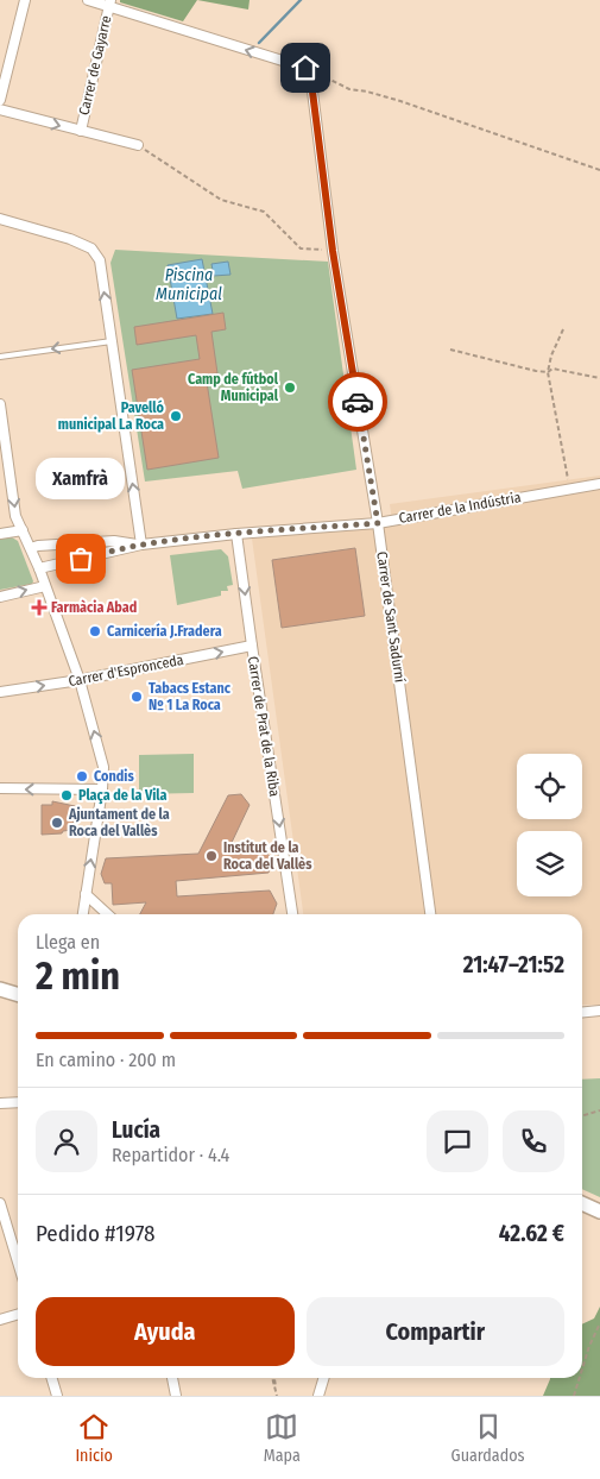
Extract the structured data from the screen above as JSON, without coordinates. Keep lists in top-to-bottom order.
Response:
{
  "streets": {
    "street": [
      "Carrer de Gayarre",
      "Carrer de la Indústria",
      "Carrer de Sant Sadurní",
      "Carrer d'Espronceda",
      "Carrer de Prat de la Riba"
    ]
  },
  "crossings": [
    ["Carrer de la Indústria", "Carrer de Sant Sadurní"],
    ["Carrer de la Indústria", "Carrer de Prat de la Riba"],
    ["Carrer d'Espronceda", "Carrer de Prat de la Riba"]
  ],
  "one_way": ["Carrer d'Espronceda", "Carrer de Prat de la Riba"],
  "water": ["Piscina Municipal"],
  "places": {
    "other": [
      "Camp de fútbol Municipal",
      "Pavelló municipal La Roca",
      "Xamfrà",
      "Carnicería J.Fradera",
      "Tabacs Estanc Nº 1 La Roca",
      "Condis",
      "Plaça de la Vila",
      "Ajuntament de la Roca del Vallès",
      "Institut de la Roca del Vallès"
    ],
    "health": ["Farmàcia Abad"]
  },
  "page": {
    "bubble": "Xamfrà",
    "heading": ["2 min", "Llega en", "21:47–21:52"],
    "panel": [
      "Lucía",
      "Repartidor · 4.4",
      "Pedido #1978",
      "42.62 €"
    ],
    "bar": "En camino · 200 m",
    "buttons": ["Ayuda", "Compartir"],
    "tabs": ["Inicio", "Mapa", "Guardados"]
  }
}
